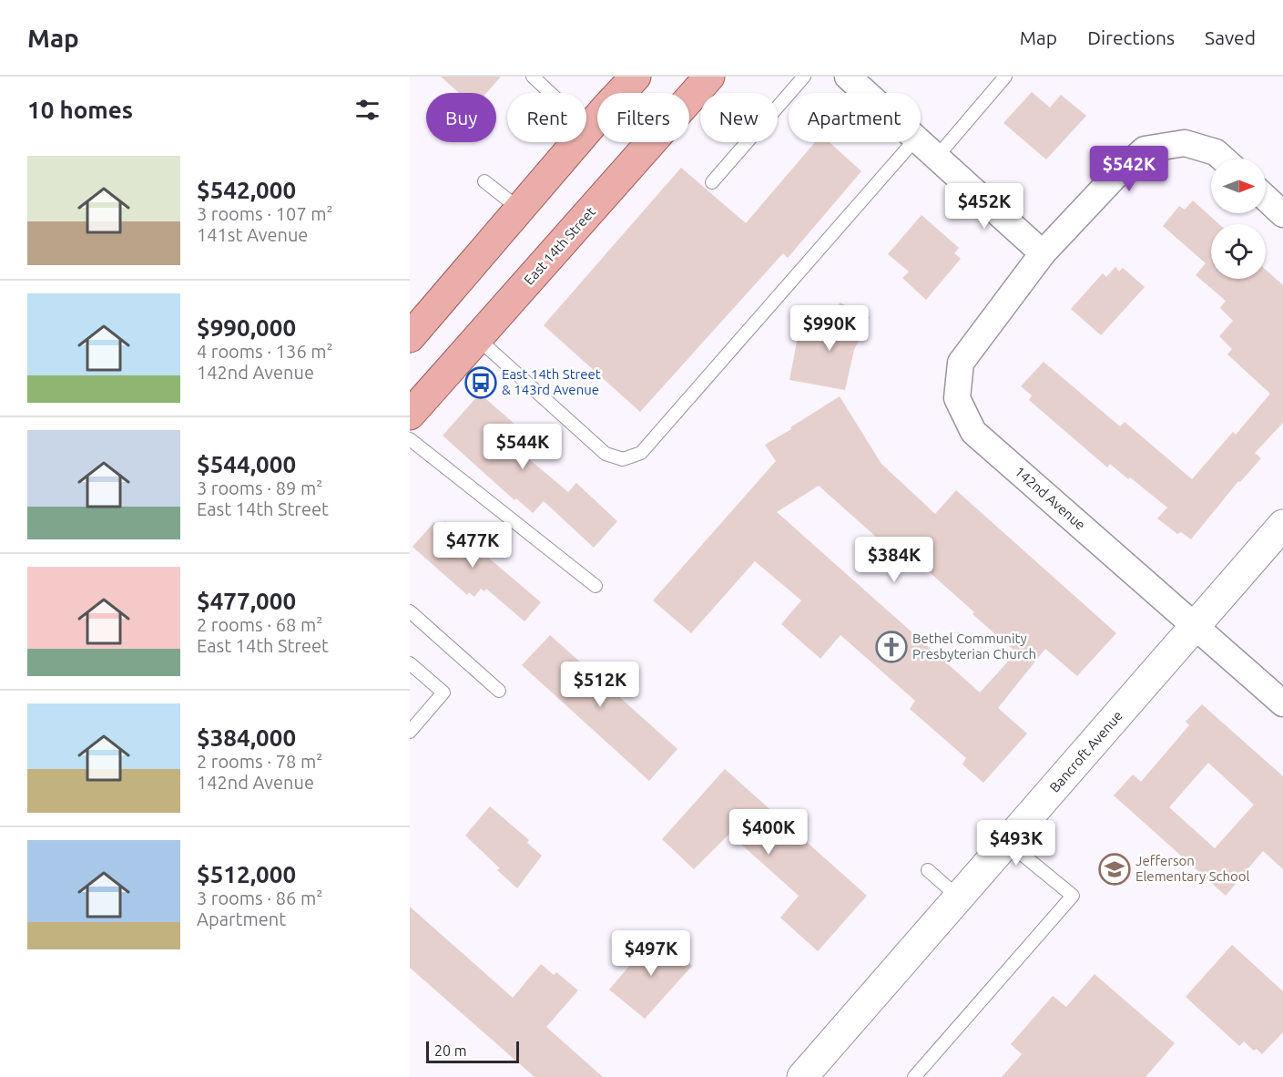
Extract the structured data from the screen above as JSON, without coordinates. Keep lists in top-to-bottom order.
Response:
{
  "streets": {
    "main road": ["East 14th Street", "Bancroft Avenue"],
    "street": ["142nd Avenue"]
  },
  "crossings": [
    ["142nd Avenue", "Bancroft Avenue"]
  ],
  "places": {
    "bus stop": ["East 14th Street & 143rd Avenue"],
    "church": ["Bethel Community Presbyterian Church"],
    "school or university": ["Jefferson Elementary School"]
  },
  "scale_bar": "20 m",
  "north": "right",
  "page": {
    "header": "Map",
    "nav": ["Map", "Directions", "Saved"],
    "heading": "10 homes",
    "chip": [
      "Buy",
      "Rent",
      "Filters",
      "New",
      "Apartment"
    ],
    "list": [
      {
        "name": "$542,000",
        "note": "3 rooms · 107 m² · 141st Avenue"
      },
      {
        "name": "$990,000",
        "note": "4 rooms · 136 m² · 142nd Avenue"
      },
      {
        "name": "$544,000",
        "note": "3 rooms · 89 m² · East 14th Street"
      },
      {
        "name": "$477,000",
        "note": "2 rooms · 68 m² · East 14th Street"
      },
      {
        "name": "$384,000",
        "note": "2 rooms · 78 m² · 142nd Avenue"
      },
      {
        "name": "$512,000",
        "note": "3 rooms · 86 m² · Apartment"
      }
    ],
    "price": [
      "$542K",
      "$452K",
      "$990K",
      "$544K",
      "$477K",
      "$384K",
      "$512K",
      "$400K",
      "$493K",
      "$497K"
    ],
    "scale": "20 m"
  }
}
